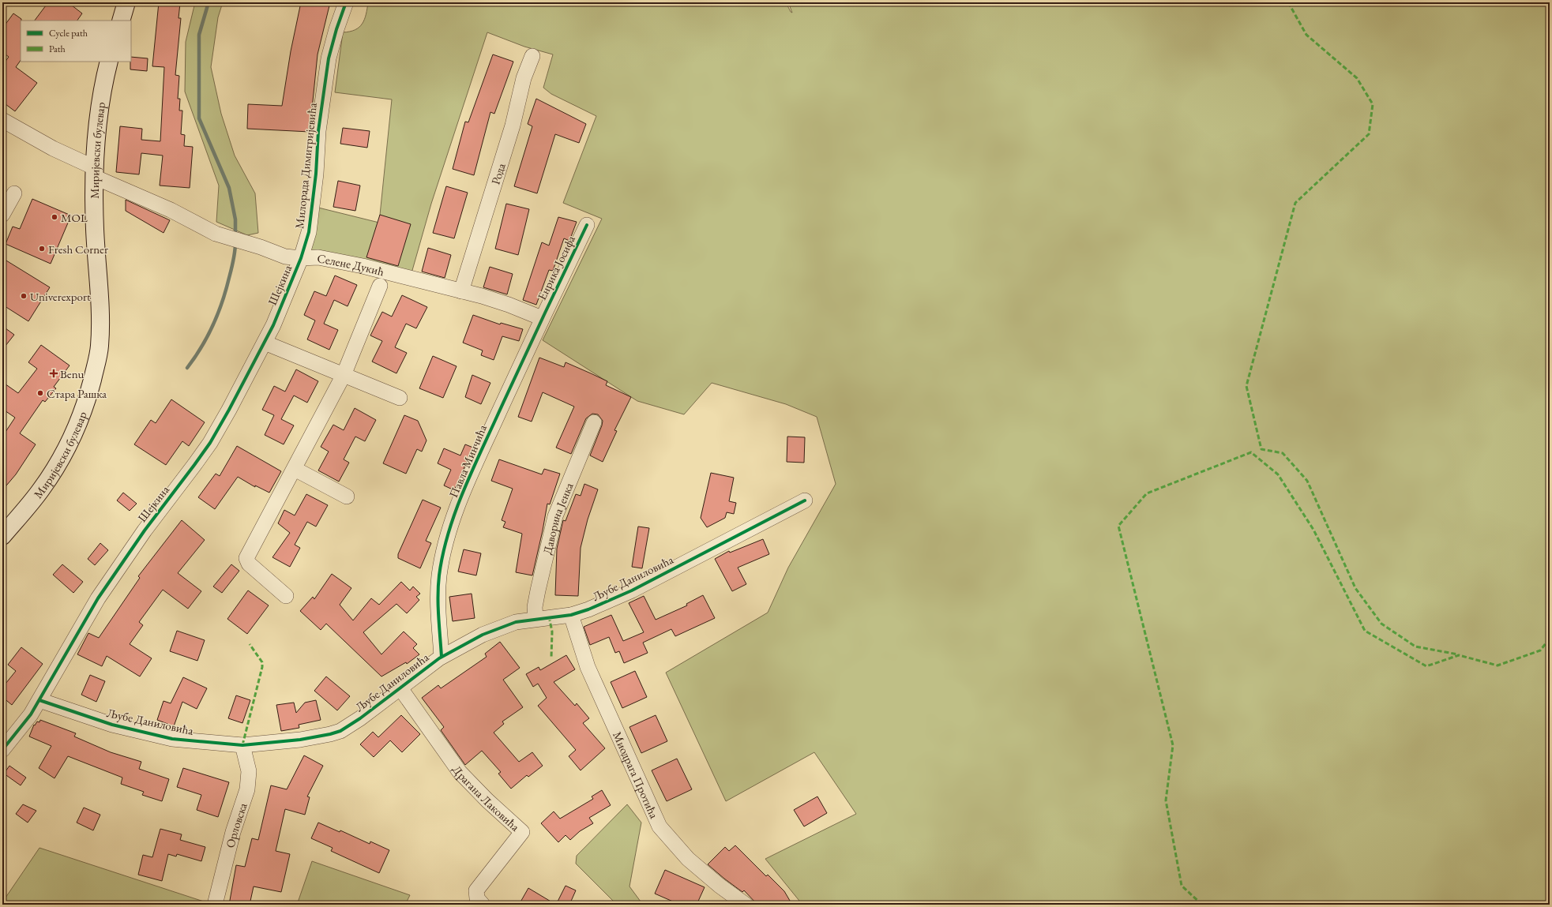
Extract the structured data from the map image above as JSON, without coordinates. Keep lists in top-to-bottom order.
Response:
{
  "streets": {
    "main road": ["Миријевски булевар"],
    "street": [
      "Милорада Димитријевића",
      "Рода",
      "Селене Дукић",
      "Енрика Јосифа",
      "Шејкина",
      "Павла Минчића",
      "Даворина Јенка",
      "Љубе Даниловића",
      "Миодрага Протића",
      "Драгана Лаковића",
      "Орловска"
    ]
  },
  "crossings": [
    ["Миријевски булевар", "Селене Дукић"],
    ["Милорада Димитријевића", "Селене Дукић"],
    ["Милорада Димитријевића", "Шејкина"],
    ["Рода", "Селене Дукић"],
    ["Селене Дукић", "Енрика Јосифа"],
    ["Селене Дукић", "Шејкина"],
    ["Селене Дукић", "Павла Минчића"],
    ["Енрика Јосифа", "Павла Минчића"],
    ["Шејкина", "Љубе Даниловића"],
    ["Павла Минчића", "Љубе Даниловића"],
    ["Даворина Јенка", "Љубе Даниловића"],
    ["Љубе Даниловића", "Миодрага Протића"],
    ["Љубе Даниловића", "Драгана Лаковића"],
    ["Љубе Даниловића", "Орловска"]
  ],
  "places": {
    "other": [
      "MOL",
      "Fresh Corner",
      "Univerexport",
      "Стара Рашка"
    ],
    "health": ["Benu"]
  },
  "legend": ["Cycle path", "Path"]
}
